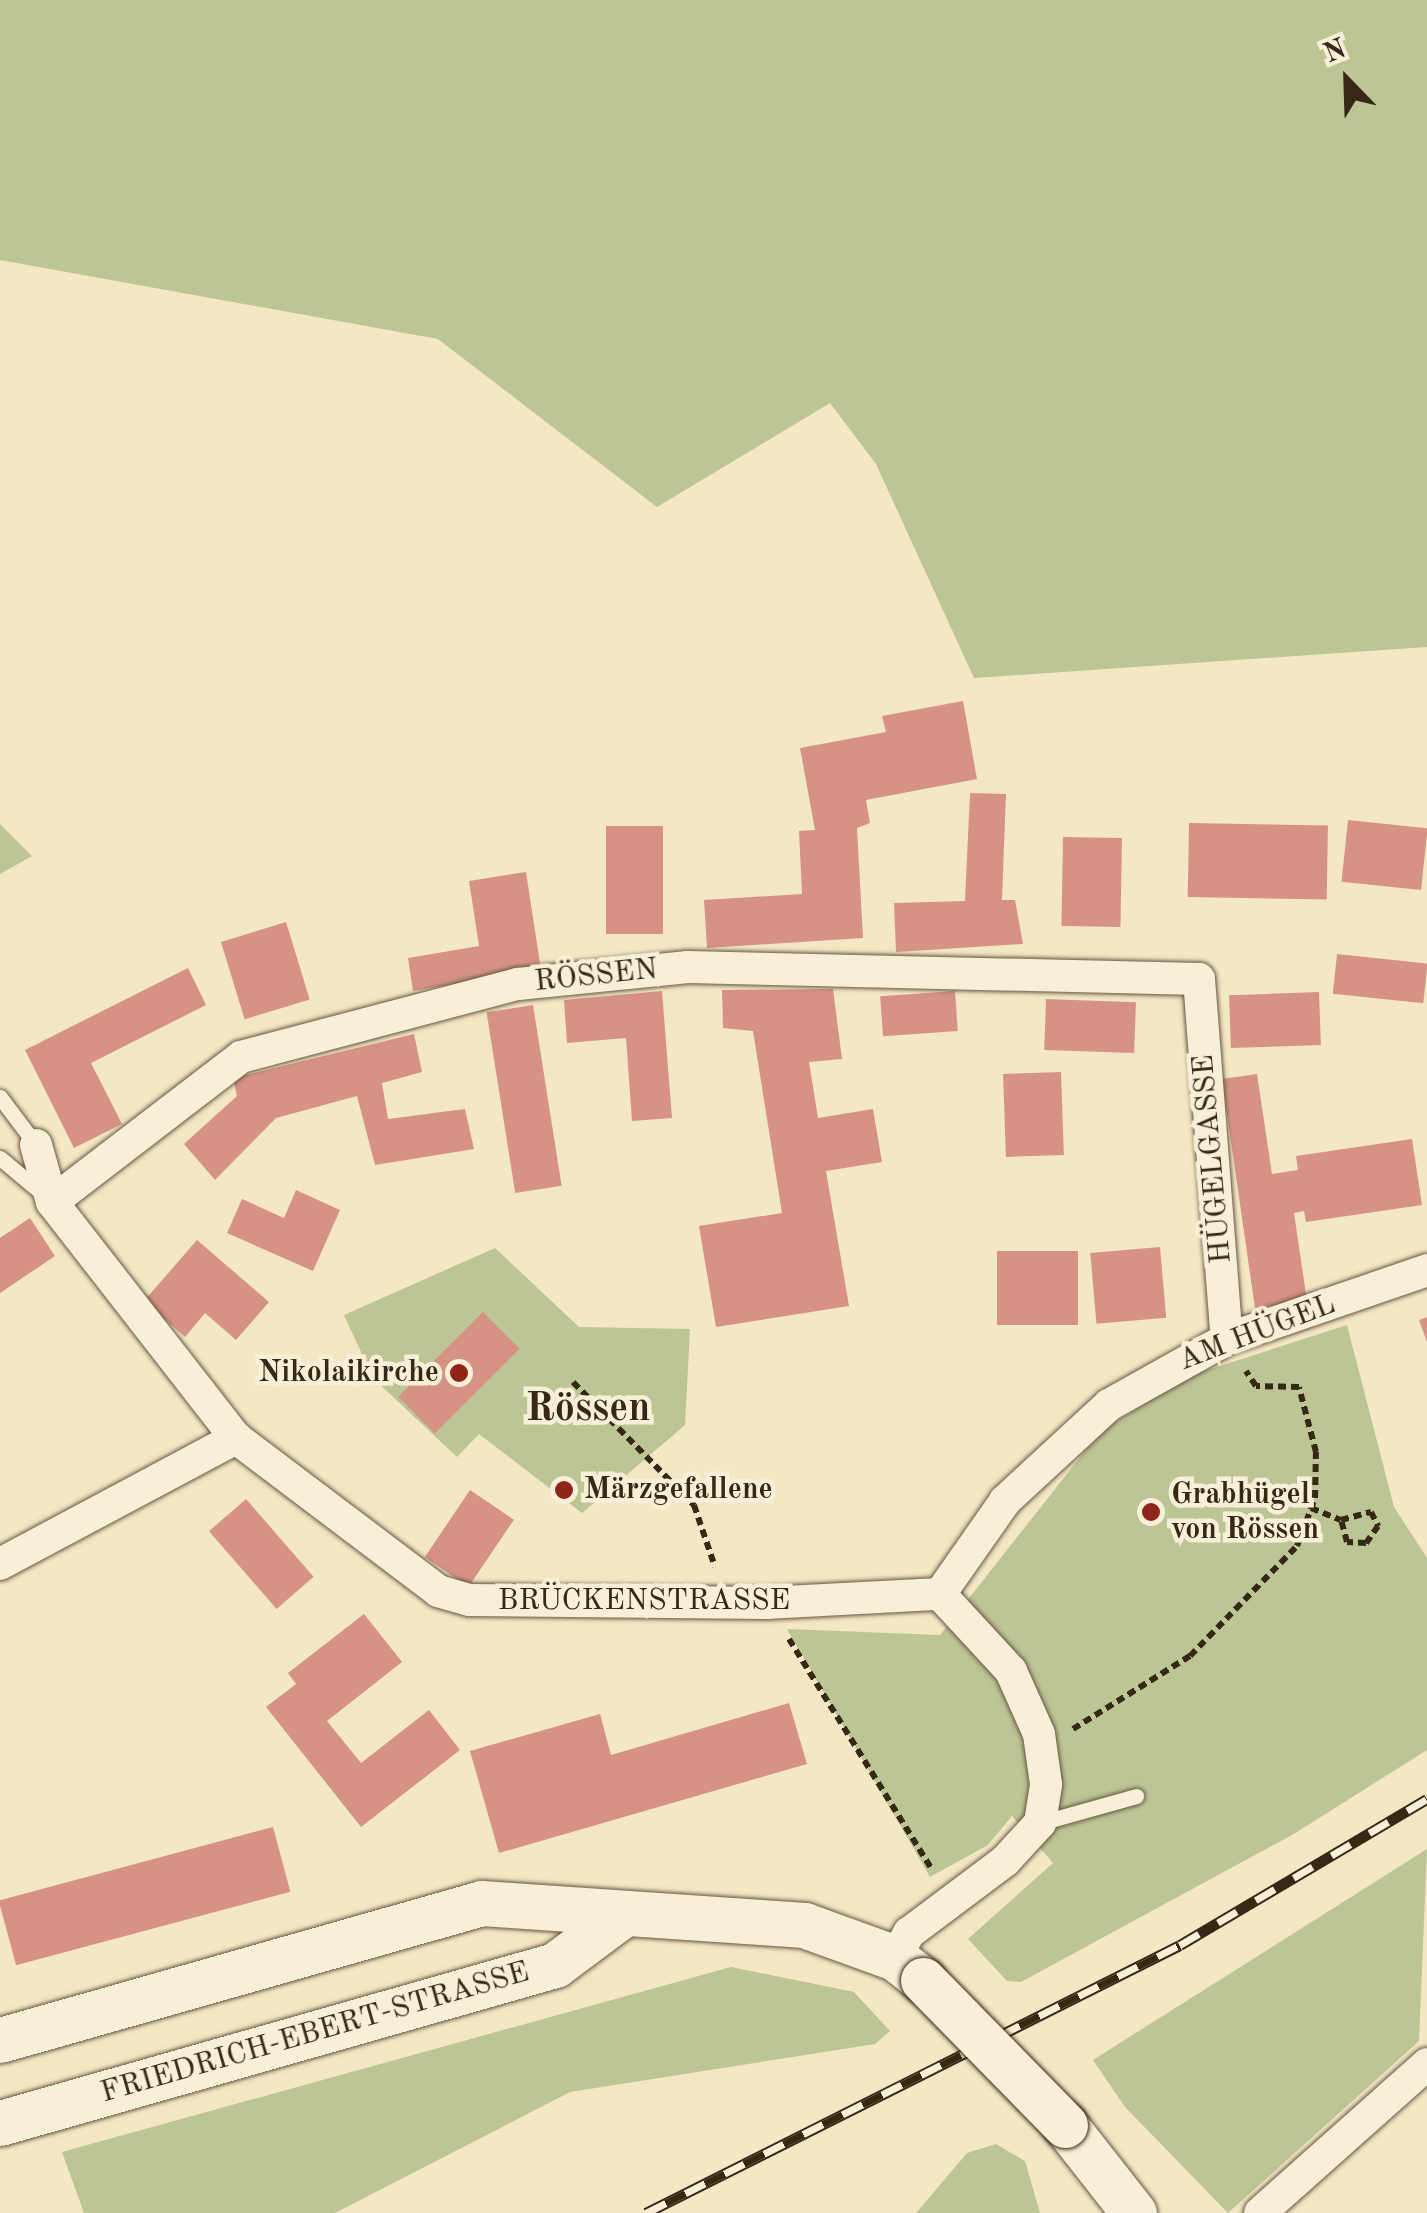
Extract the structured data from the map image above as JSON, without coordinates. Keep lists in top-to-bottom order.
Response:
{
  "streets": {
    "street": [
      "RÖSSEN",
      "HÜGELGASSE",
      "AM HÜGEL",
      "BRÜCKENSTRASSE",
      "FRIEDRICH-EBERT-STRASSE"
    ]
  },
  "crossings": [
    ["RÖSSEN", "HÜGELGASSE"],
    ["RÖSSEN", "BRÜCKENSTRASSE"],
    ["HÜGELGASSE", "AM HÜGEL"],
    ["AM HÜGEL", "BRÜCKENSTRASSE"]
  ],
  "districts": ["Rössen"],
  "places": ["Nikolaikirche", "Märzgefallene", "Grabhügel von Rössen"],
  "north": "top left"
}
